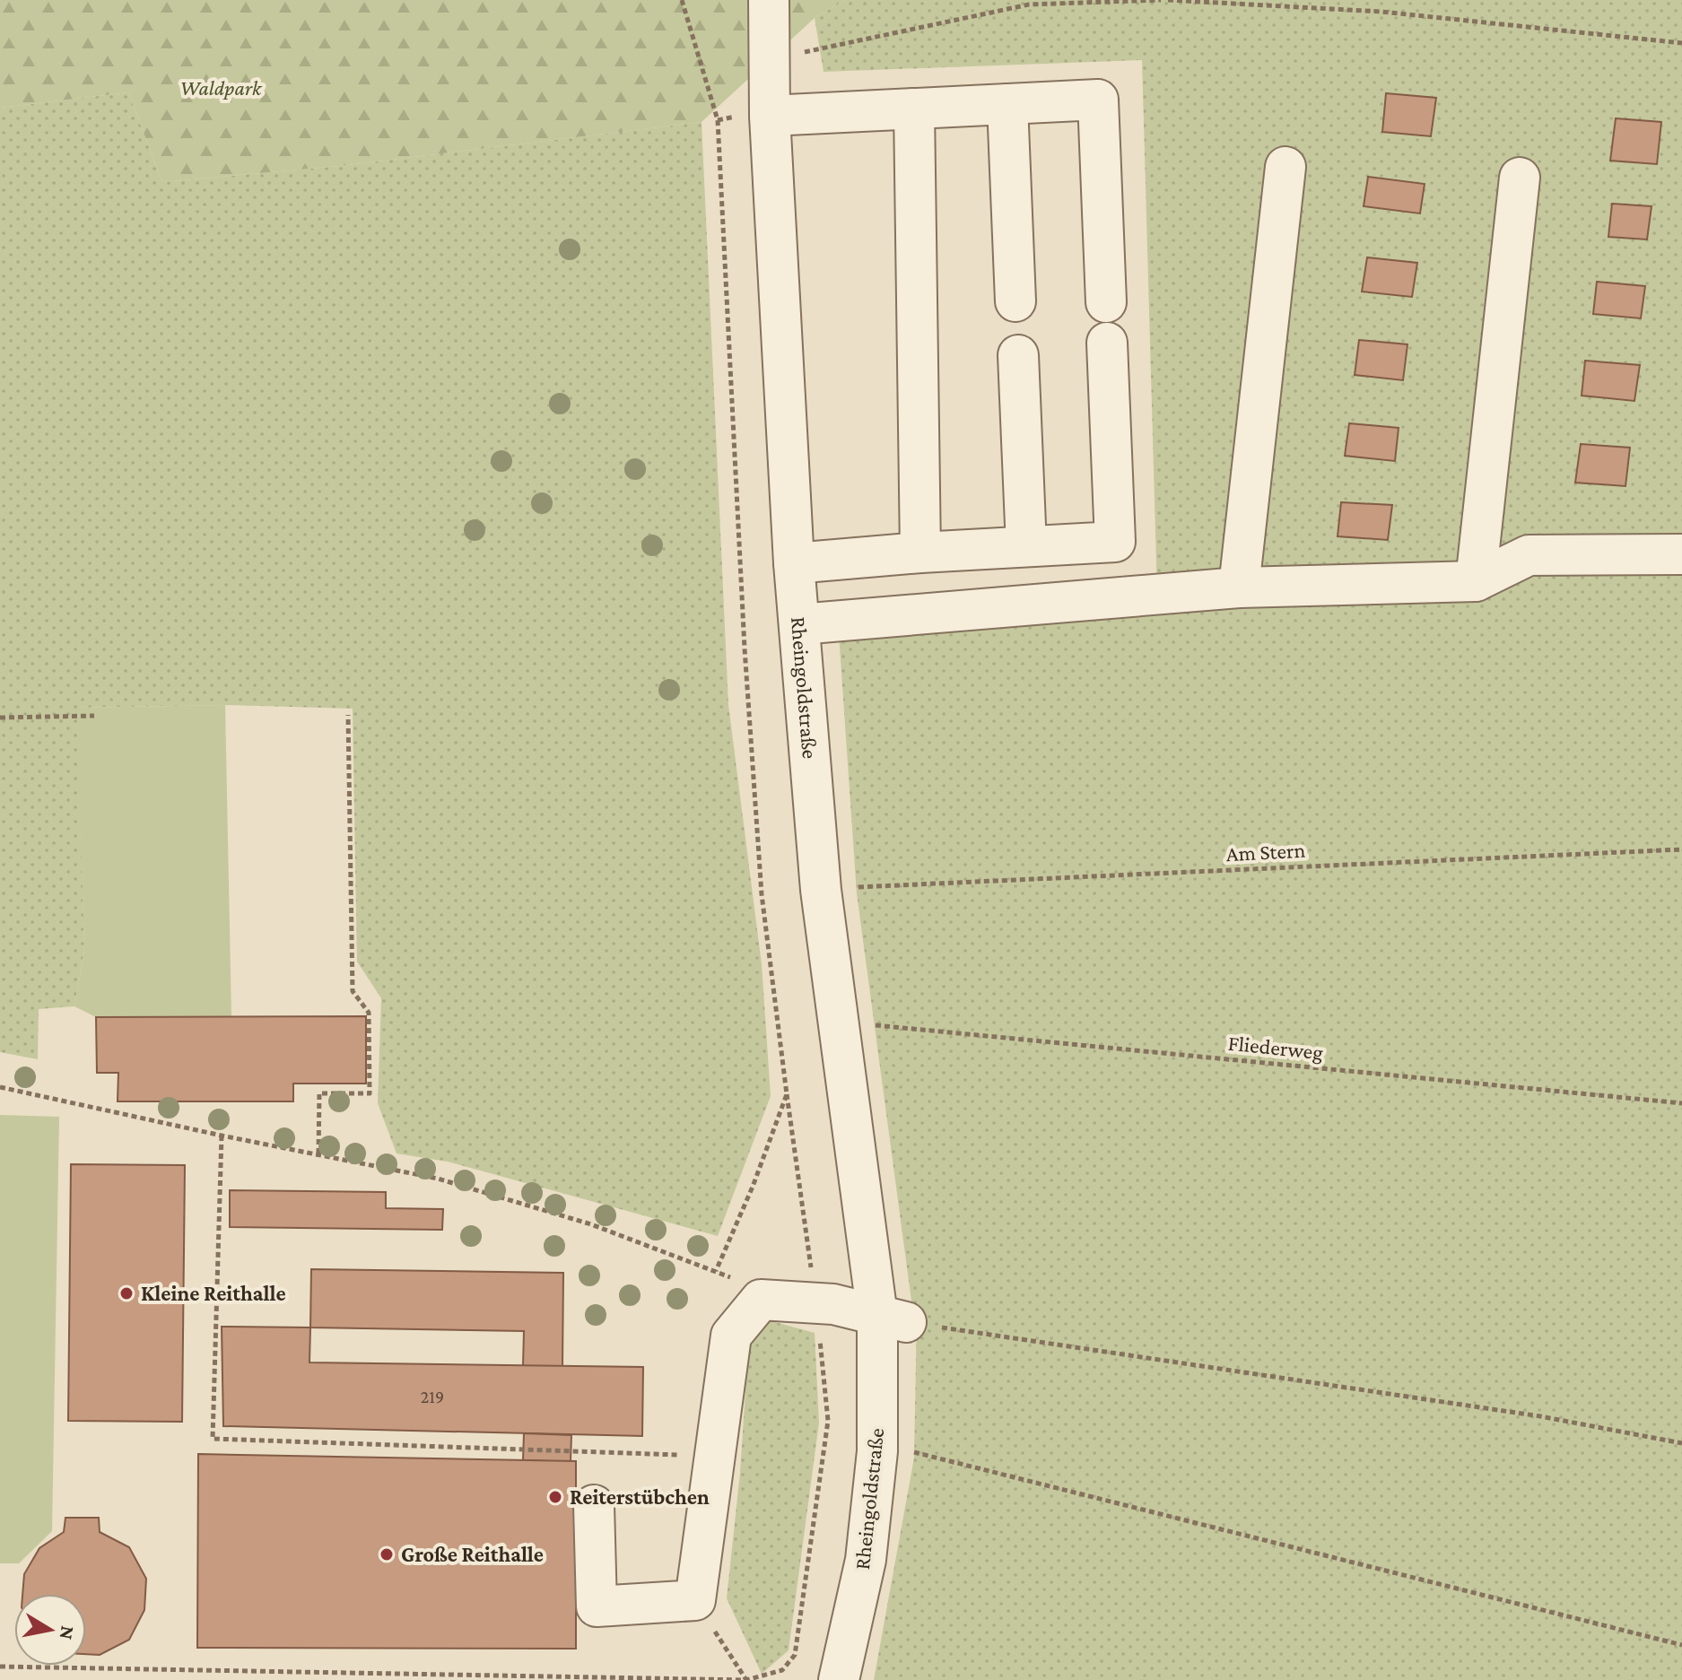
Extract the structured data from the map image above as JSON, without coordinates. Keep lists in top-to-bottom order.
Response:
{
  "streets": {
    "street": ["Rheingoldstraße"],
    "path": ["Am Stern", "Fliederweg"]
  },
  "crossings": [
    ["Rheingoldstraße", "Am Stern"],
    ["Rheingoldstraße", "Fliederweg"]
  ],
  "parks": ["Waldpark"],
  "places": ["Kleine Reithalle", "Reiterstübchen", "Große Reithalle"],
  "house_numbers": ["219"],
  "north": "right"
}
